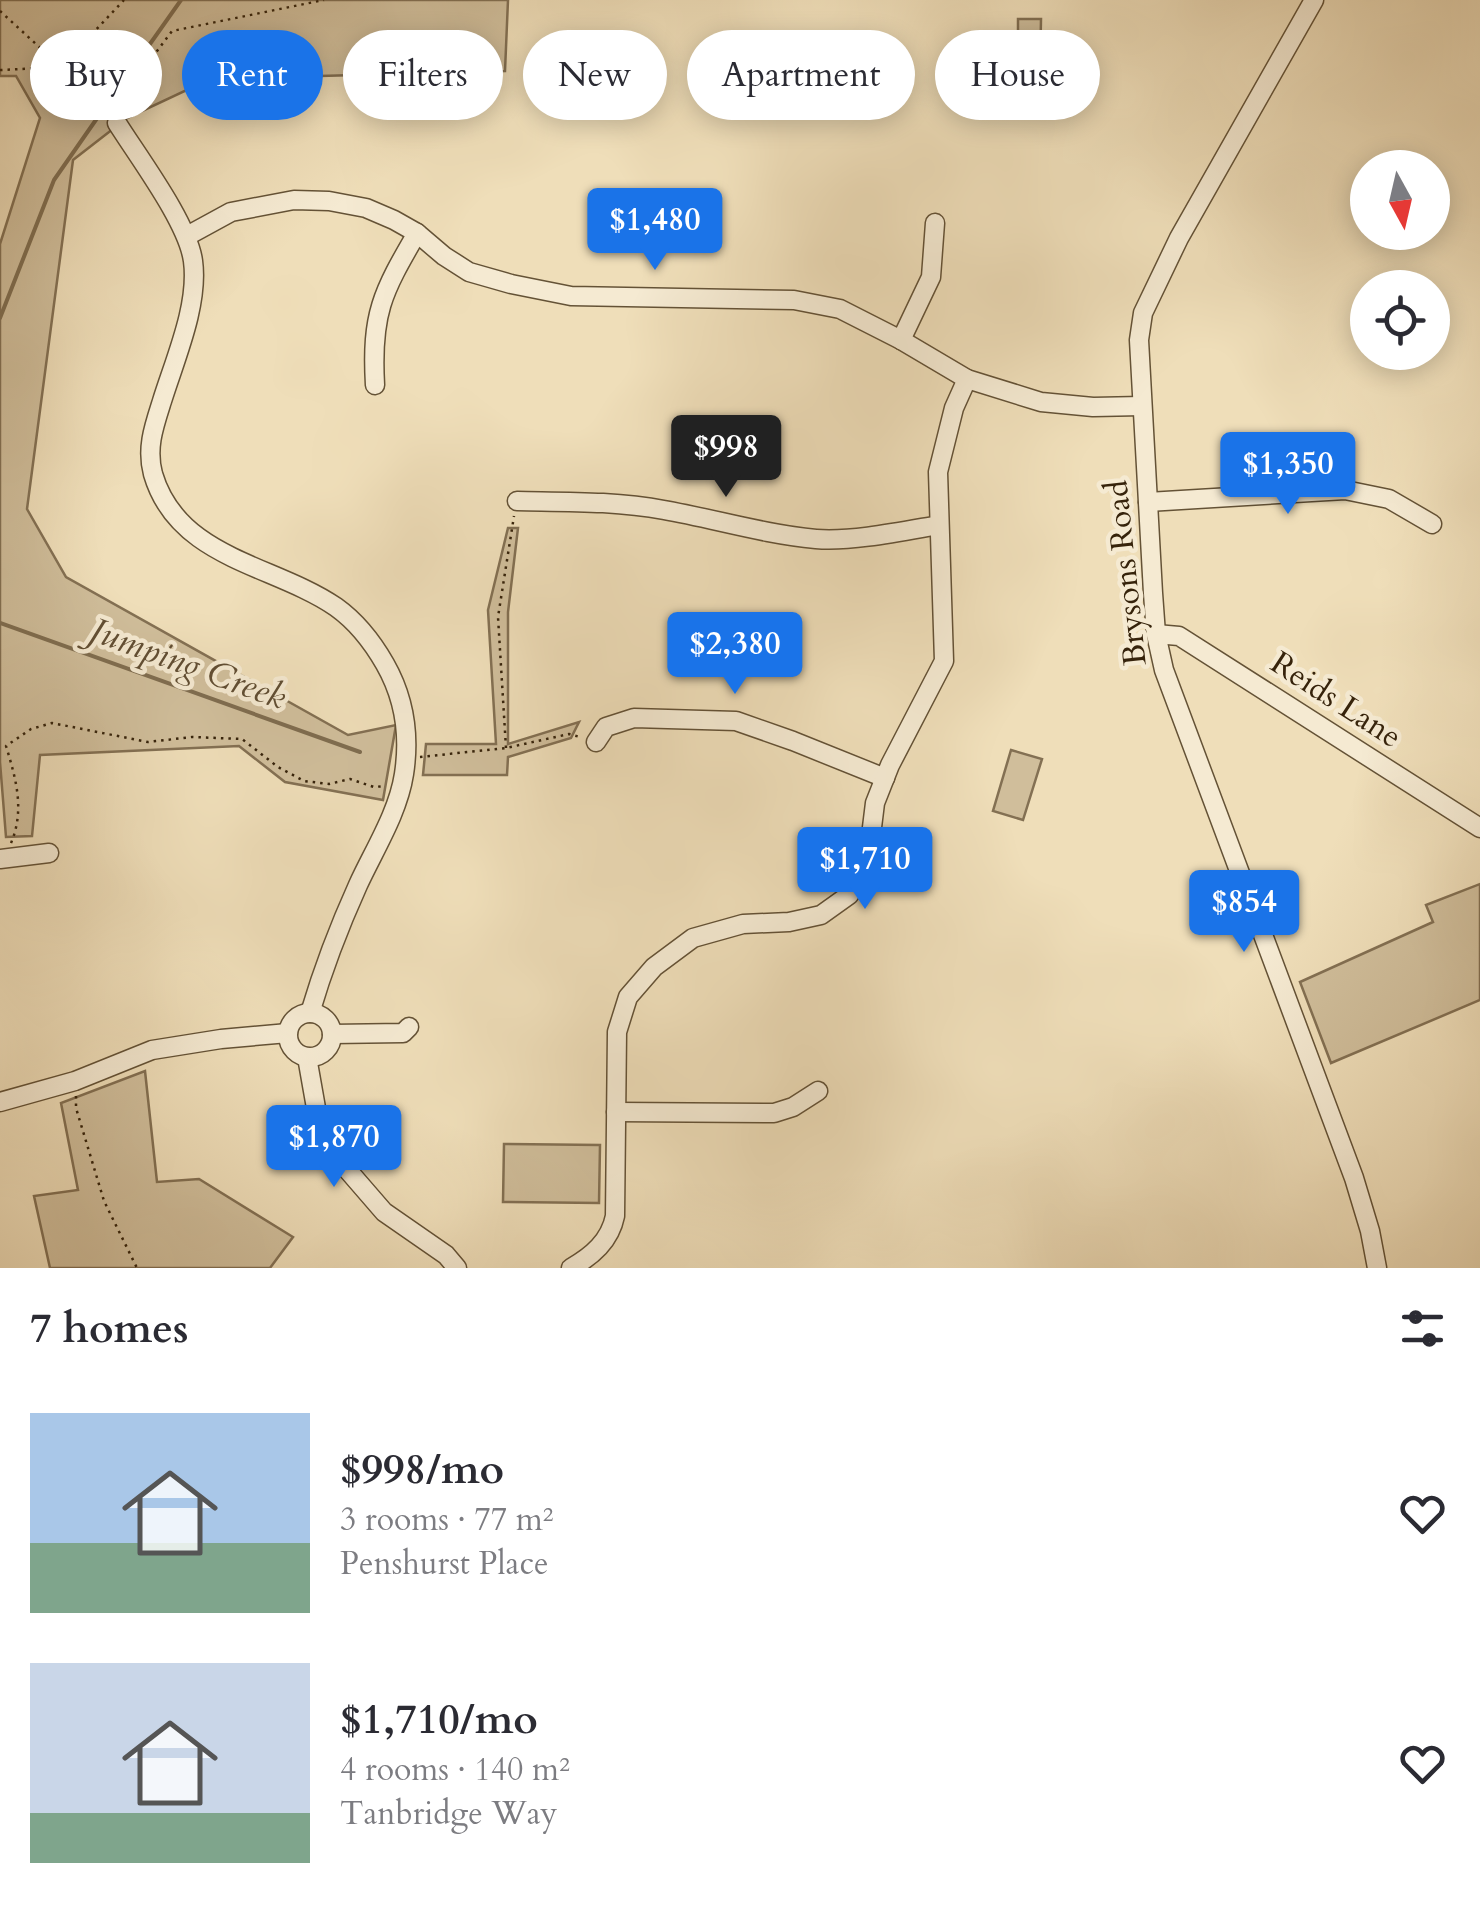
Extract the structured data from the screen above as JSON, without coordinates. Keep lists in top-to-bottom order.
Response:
{
  "streets": {
    "street": ["Brysons Road", "Reids Lane"]
  },
  "crossings": [
    ["Brysons Road", "Reids Lane"]
  ],
  "water": ["Jumping Creek"],
  "north": "bottom",
  "page": {
    "chip": [
      "Buy",
      "Rent",
      "Filters",
      "New",
      "Apartment",
      "House"
    ],
    "price": [
      "$1,480",
      "$998",
      "$1,350",
      "$2,380",
      "$1,710",
      "$854",
      "$1,870"
    ],
    "heading": "7 homes",
    "list": [
      {
        "name": "$998/mo",
        "note": "3 rooms · 77 m² · Penshurst Place"
      },
      {
        "name": "$1,710/mo",
        "note": "4 rooms · 140 m² · Tanbridge Way"
      }
    ]
  }
}
